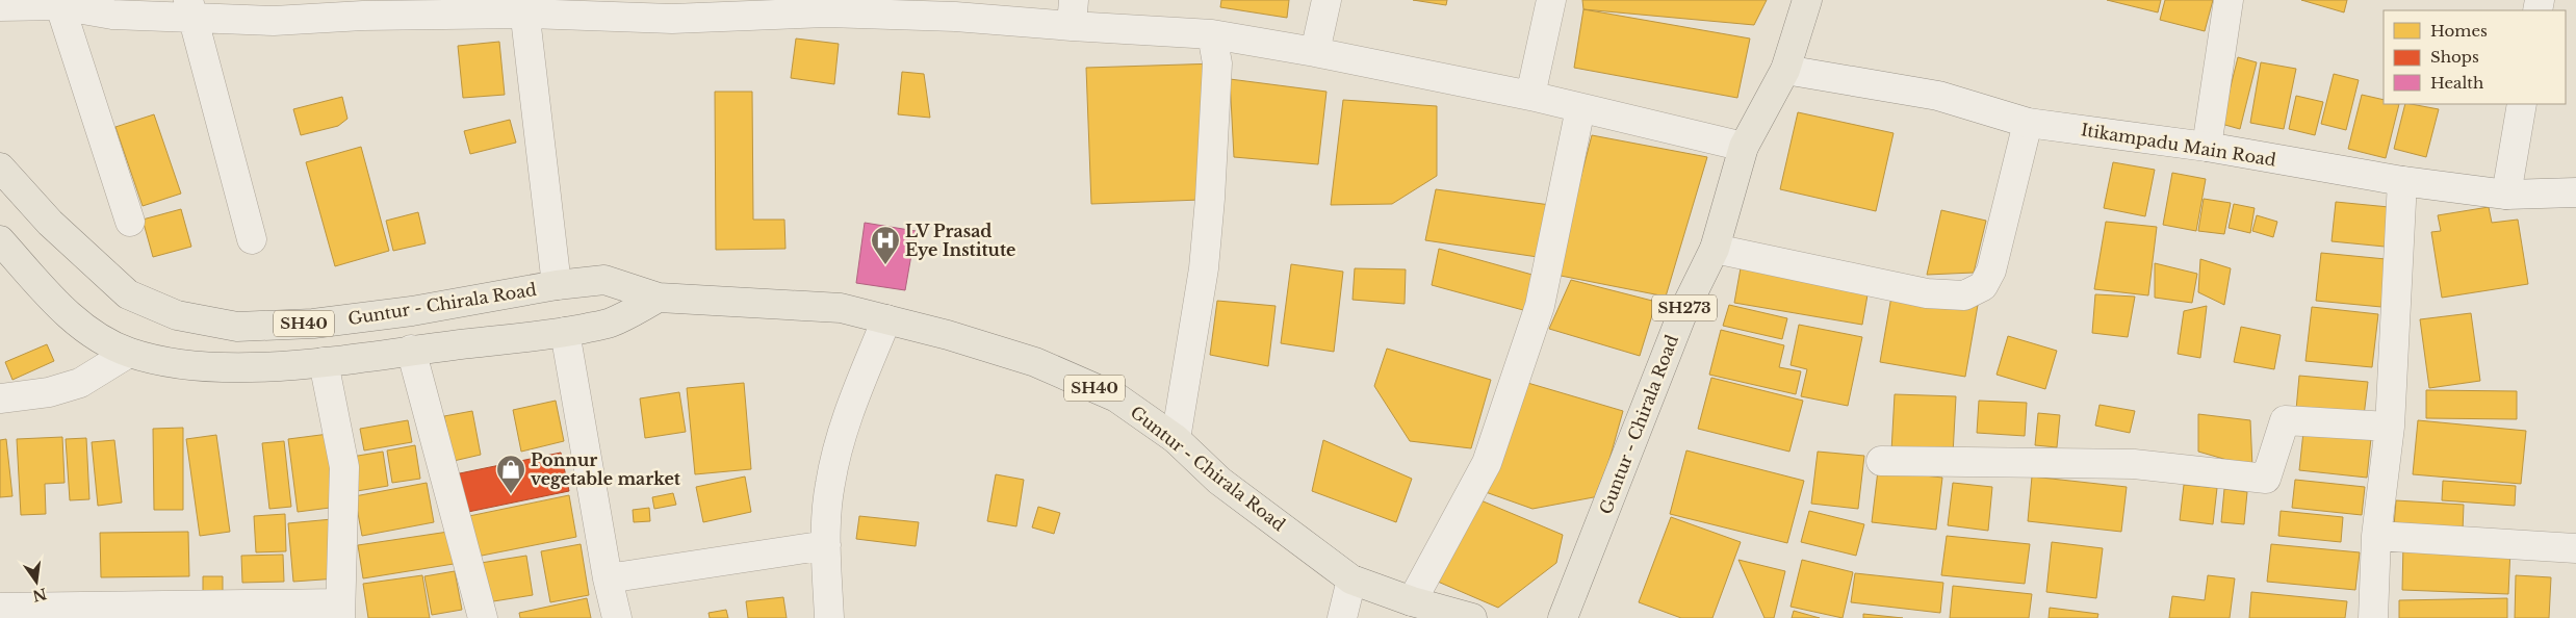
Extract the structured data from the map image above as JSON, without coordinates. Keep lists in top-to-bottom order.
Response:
{
  "streets": {
    "main road": ["Guntur - Chirala Road", "SH273", "SH40"],
    "street": ["Itikampadu Main Road"]
  },
  "crossings": [
    ["Itikampadu Main Road", "Guntur - Chirala Road"],
    ["Guntur - Chirala Road", "SH40"]
  ],
  "places": {
    "hospital": ["LV Prasad Eye Institute"],
    "shop": ["Ponnur vegetable market"]
  },
  "legend": ["Homes", "Shops", "Health"],
  "north": "bottom"
}
